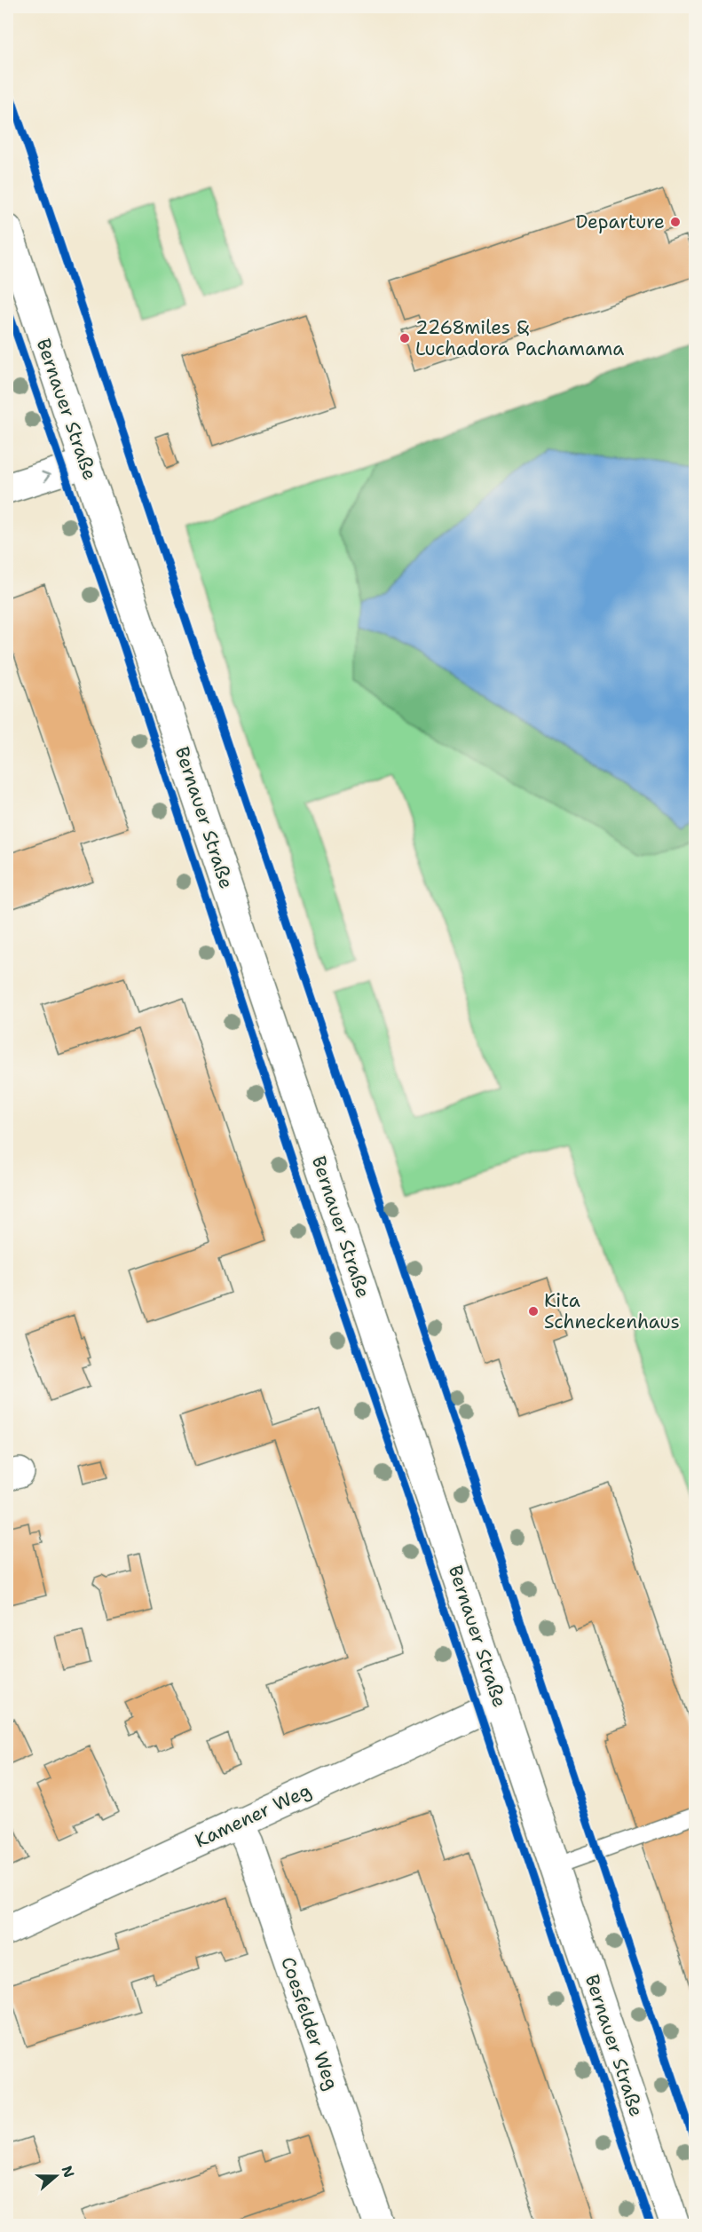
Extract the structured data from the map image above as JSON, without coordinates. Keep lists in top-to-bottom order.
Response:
{
  "streets": {
    "main road": ["Bernauer Straße", "Kamener Weg", "Coesfelder Weg"]
  },
  "crossings": [
    ["Bernauer Straße", "Kamener Weg"],
    ["Kamener Weg", "Coesfelder Weg"]
  ],
  "places": ["Departure", "2268miles & Luchadora Pachamama", "Kita Schneckenhaus"],
  "north": "right"
}
